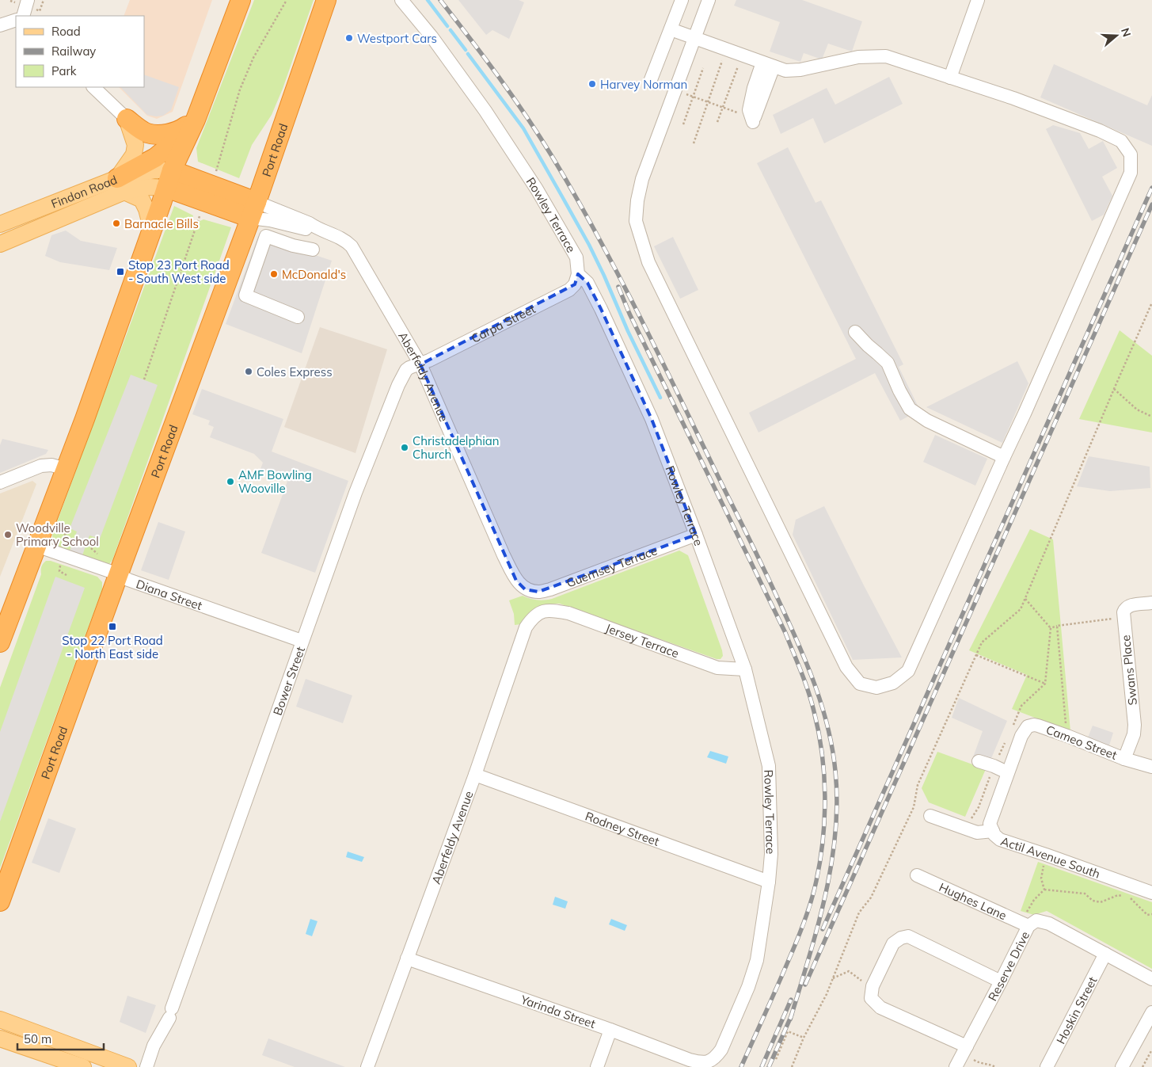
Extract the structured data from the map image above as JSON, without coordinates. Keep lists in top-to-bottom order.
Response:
{
  "streets": {
    "highway": ["Port Road"],
    "main road": ["Findon Road"],
    "street": [
      "Rowley Terrace",
      "Carpa Street",
      "Aberfeldy Avenue",
      "Guernsey Terrace",
      "Diana Street",
      "Jersey Terrace",
      "Swans Place",
      "Bower Street",
      "Cameo Street",
      "Rodney Street",
      "Actil Avenue South",
      "Hughes Lane",
      "Reserve Drive",
      "Hoskin Street",
      "Yarinda Street"
    ]
  },
  "crossings": [
    ["Port Road", "Aberfeldy Avenue"],
    ["Port Road", "Diana Street"],
    ["Rowley Terrace", "Carpa Street"],
    ["Rowley Terrace", "Guernsey Terrace"],
    ["Rowley Terrace", "Jersey Terrace"],
    ["Rowley Terrace", "Rodney Street"],
    ["Rowley Terrace", "Yarinda Street"],
    ["Carpa Street", "Aberfeldy Avenue"],
    ["Carpa Street", "Bower Street"],
    ["Aberfeldy Avenue", "Guernsey Terrace"],
    ["Aberfeldy Avenue", "Jersey Terrace"],
    ["Aberfeldy Avenue", "Bower Street"],
    ["Aberfeldy Avenue", "Rodney Street"],
    ["Aberfeldy Avenue", "Yarinda Street"],
    ["Diana Street", "Bower Street"],
    ["Swans Place", "Cameo Street"],
    ["Cameo Street", "Actil Avenue South"],
    ["Hughes Lane", "Reserve Drive"],
    ["Reserve Drive", "Hoskin Street"]
  ],
  "places": {
    "other": [
      "Westport Cars",
      "Harvey Norman",
      "Barnacle Bills",
      "McDonald's",
      "Coles Express",
      "Christadelphian Church",
      "AMF Bowling Wooville",
      "Woodville Primary School"
    ],
    "transit": ["Stop 23 Port Road - South West side", "Stop 22 Port Road - North East side"]
  },
  "legend": ["Road", "Railway", "Park"],
  "scale_bar": "50 m",
  "north": "right"
}
